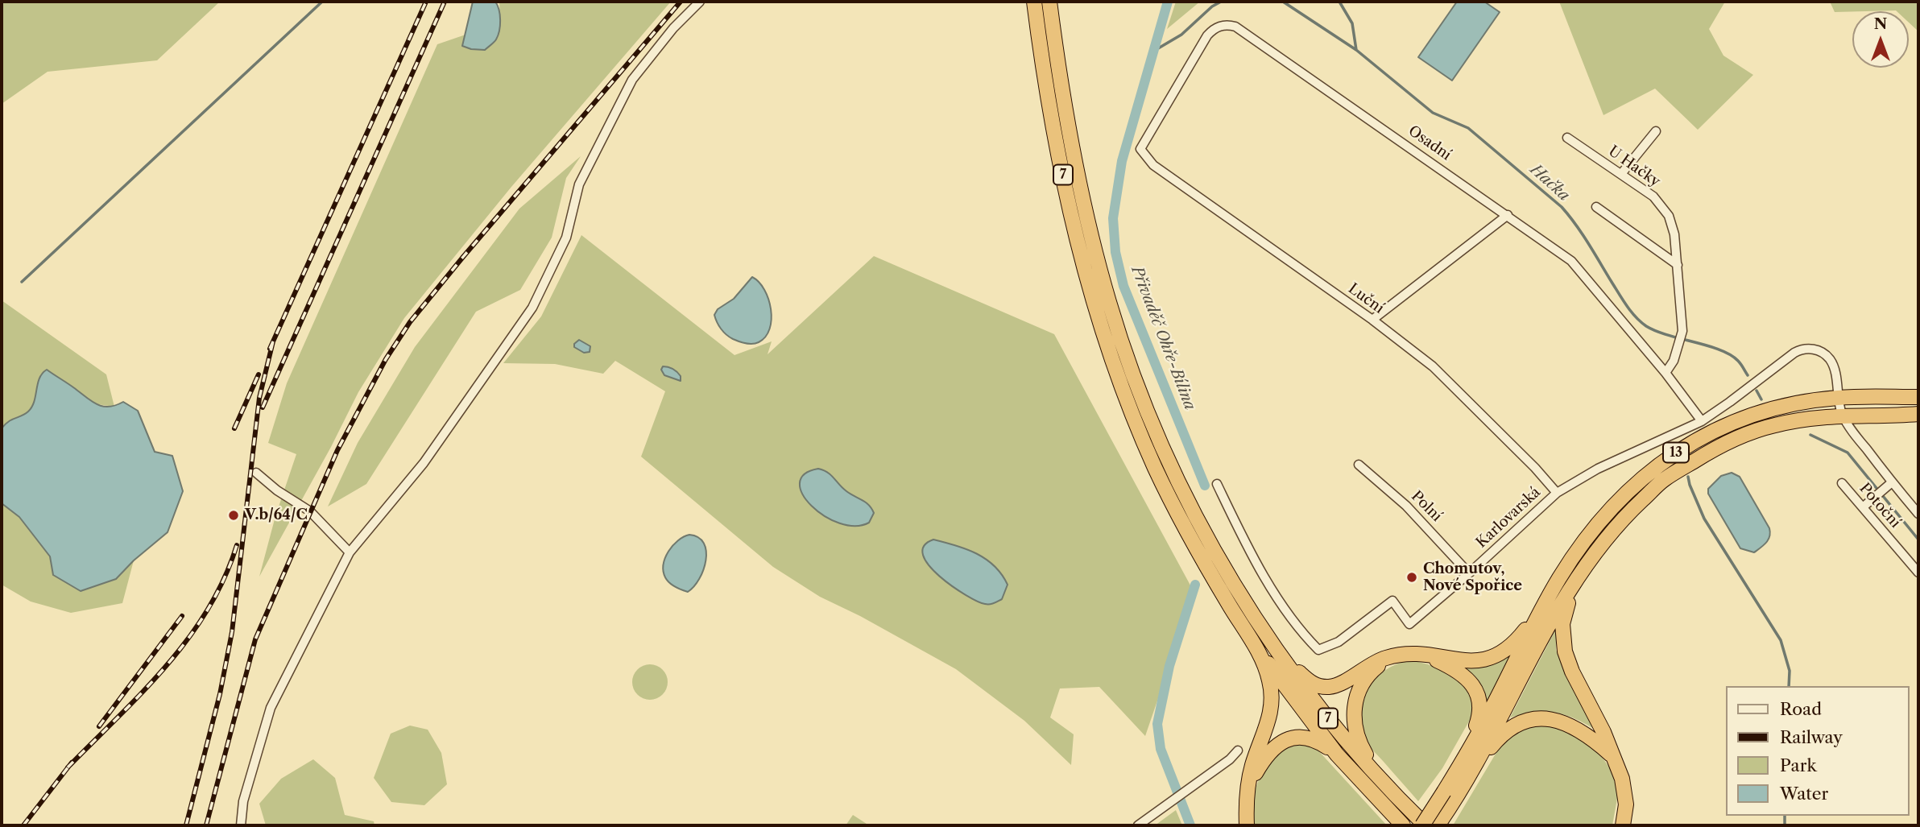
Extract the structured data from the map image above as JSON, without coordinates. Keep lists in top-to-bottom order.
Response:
{
  "streets": {
    "highway": ["7", "13"],
    "street": [
      "Osadní",
      "U Hačky",
      "Luční",
      "Potoční",
      "Polní",
      "Karlovarská"
    ]
  },
  "crossings": [
    ["Osadní", "U Hačky"],
    ["Osadní", "Luční"],
    ["Osadní", "Karlovarská"],
    ["7", "13"],
    ["Luční", "Karlovarská"],
    ["13", "Karlovarská"],
    ["Polní", "Karlovarská"]
  ],
  "water": ["Hačka", "Přivaděč Ohře-Bílina"],
  "places": ["V.b/64/C", "Chomutov, Nové Spořice"],
  "legend": [
    "Road",
    "Railway",
    "Park",
    "Water"
  ],
  "north": "top"
}
